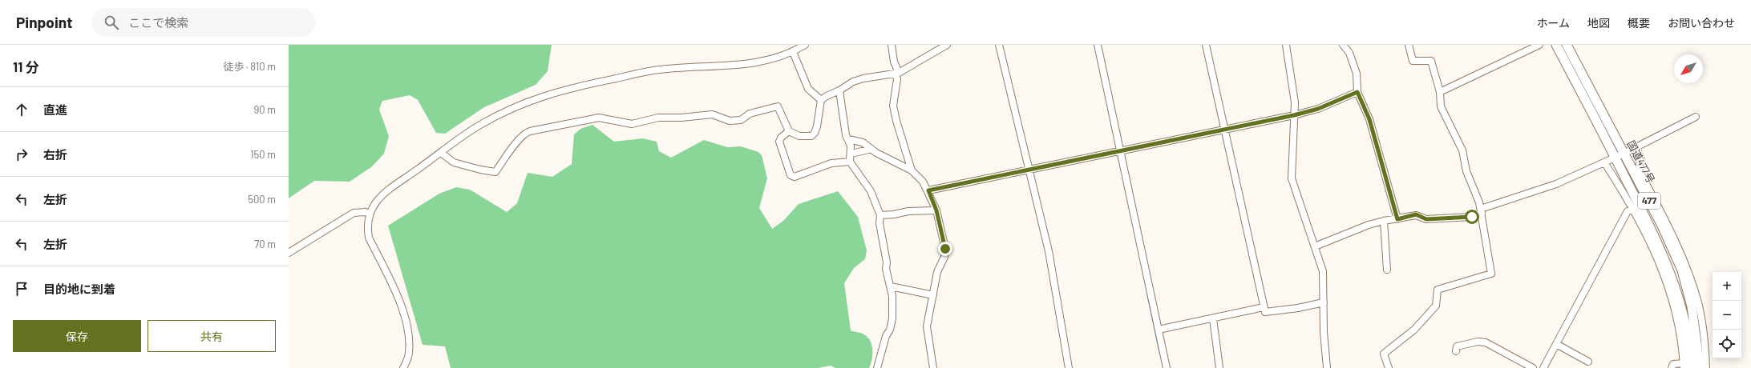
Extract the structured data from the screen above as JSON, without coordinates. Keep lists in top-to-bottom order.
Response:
{
  "streets": {
    "highway": ["国道477号", "477"]
  },
  "north": "bottom left",
  "page": {
    "header": "Pinpoint",
    "search": "ここで検索",
    "nav": [
      "ホーム",
      "地図",
      "概要",
      "お問い合わせ"
    ],
    "heading": ["11 分", "徒歩 · 810 m"],
    "list": [
      ["直進", "90 m"],
      ["右折", "150 m"],
      ["左折", "500 m"],
      ["左折", "70 m"],
      "目的地に到着"
    ],
    "map_buttons": ["+", "−"],
    "buttons": ["保存", "共有"]
  }
}
